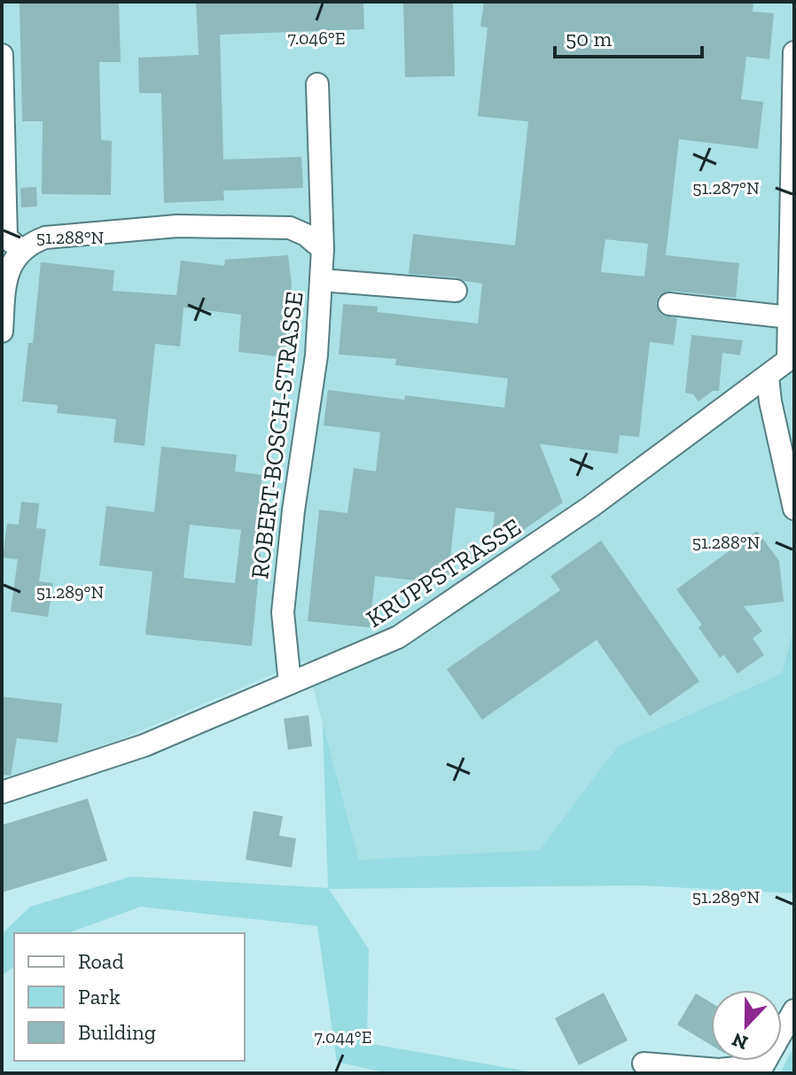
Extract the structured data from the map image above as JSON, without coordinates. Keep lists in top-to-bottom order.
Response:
{
  "streets": {
    "street": ["ROBERT-BOSCH-STRASSE", "KRUPPSTRASSE"]
  },
  "crossings": [
    ["ROBERT-BOSCH-STRASSE", "KRUPPSTRASSE"]
  ],
  "legend": ["Road", "Park", "Building"],
  "scale_bar": "50 m",
  "north": "bottom",
  "coordinates": [
    "7.046°E",
    "51.287°N",
    "51.288°N",
    "51.289°N",
    "7.044°E"
  ]
}
